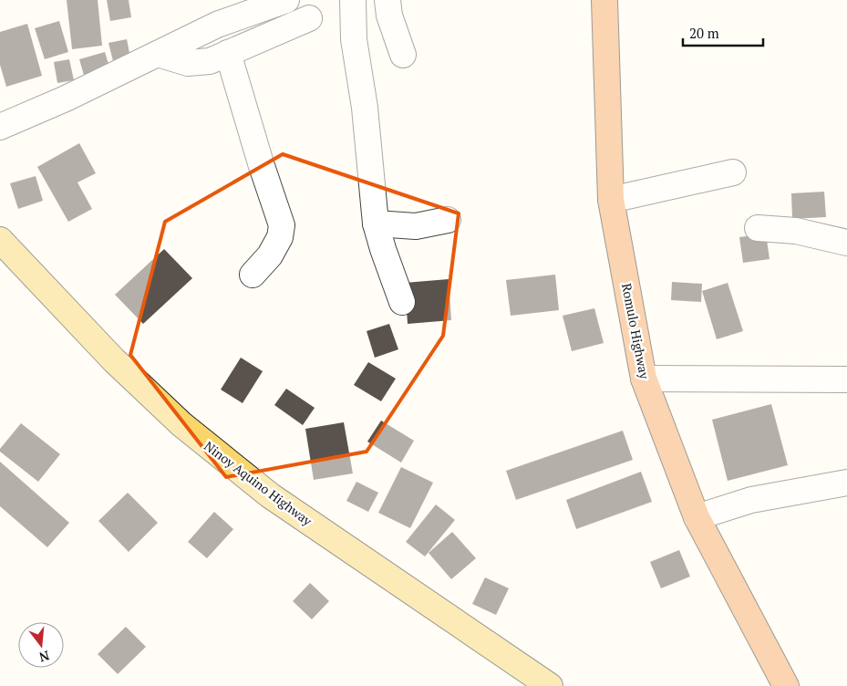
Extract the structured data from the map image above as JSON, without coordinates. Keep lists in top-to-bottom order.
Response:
{
  "streets": {
    "highway": ["Romulo Highway"],
    "main road": ["Ninoy Aquino Highway"]
  },
  "scale_bar": "20 m",
  "north": "bottom"
}
